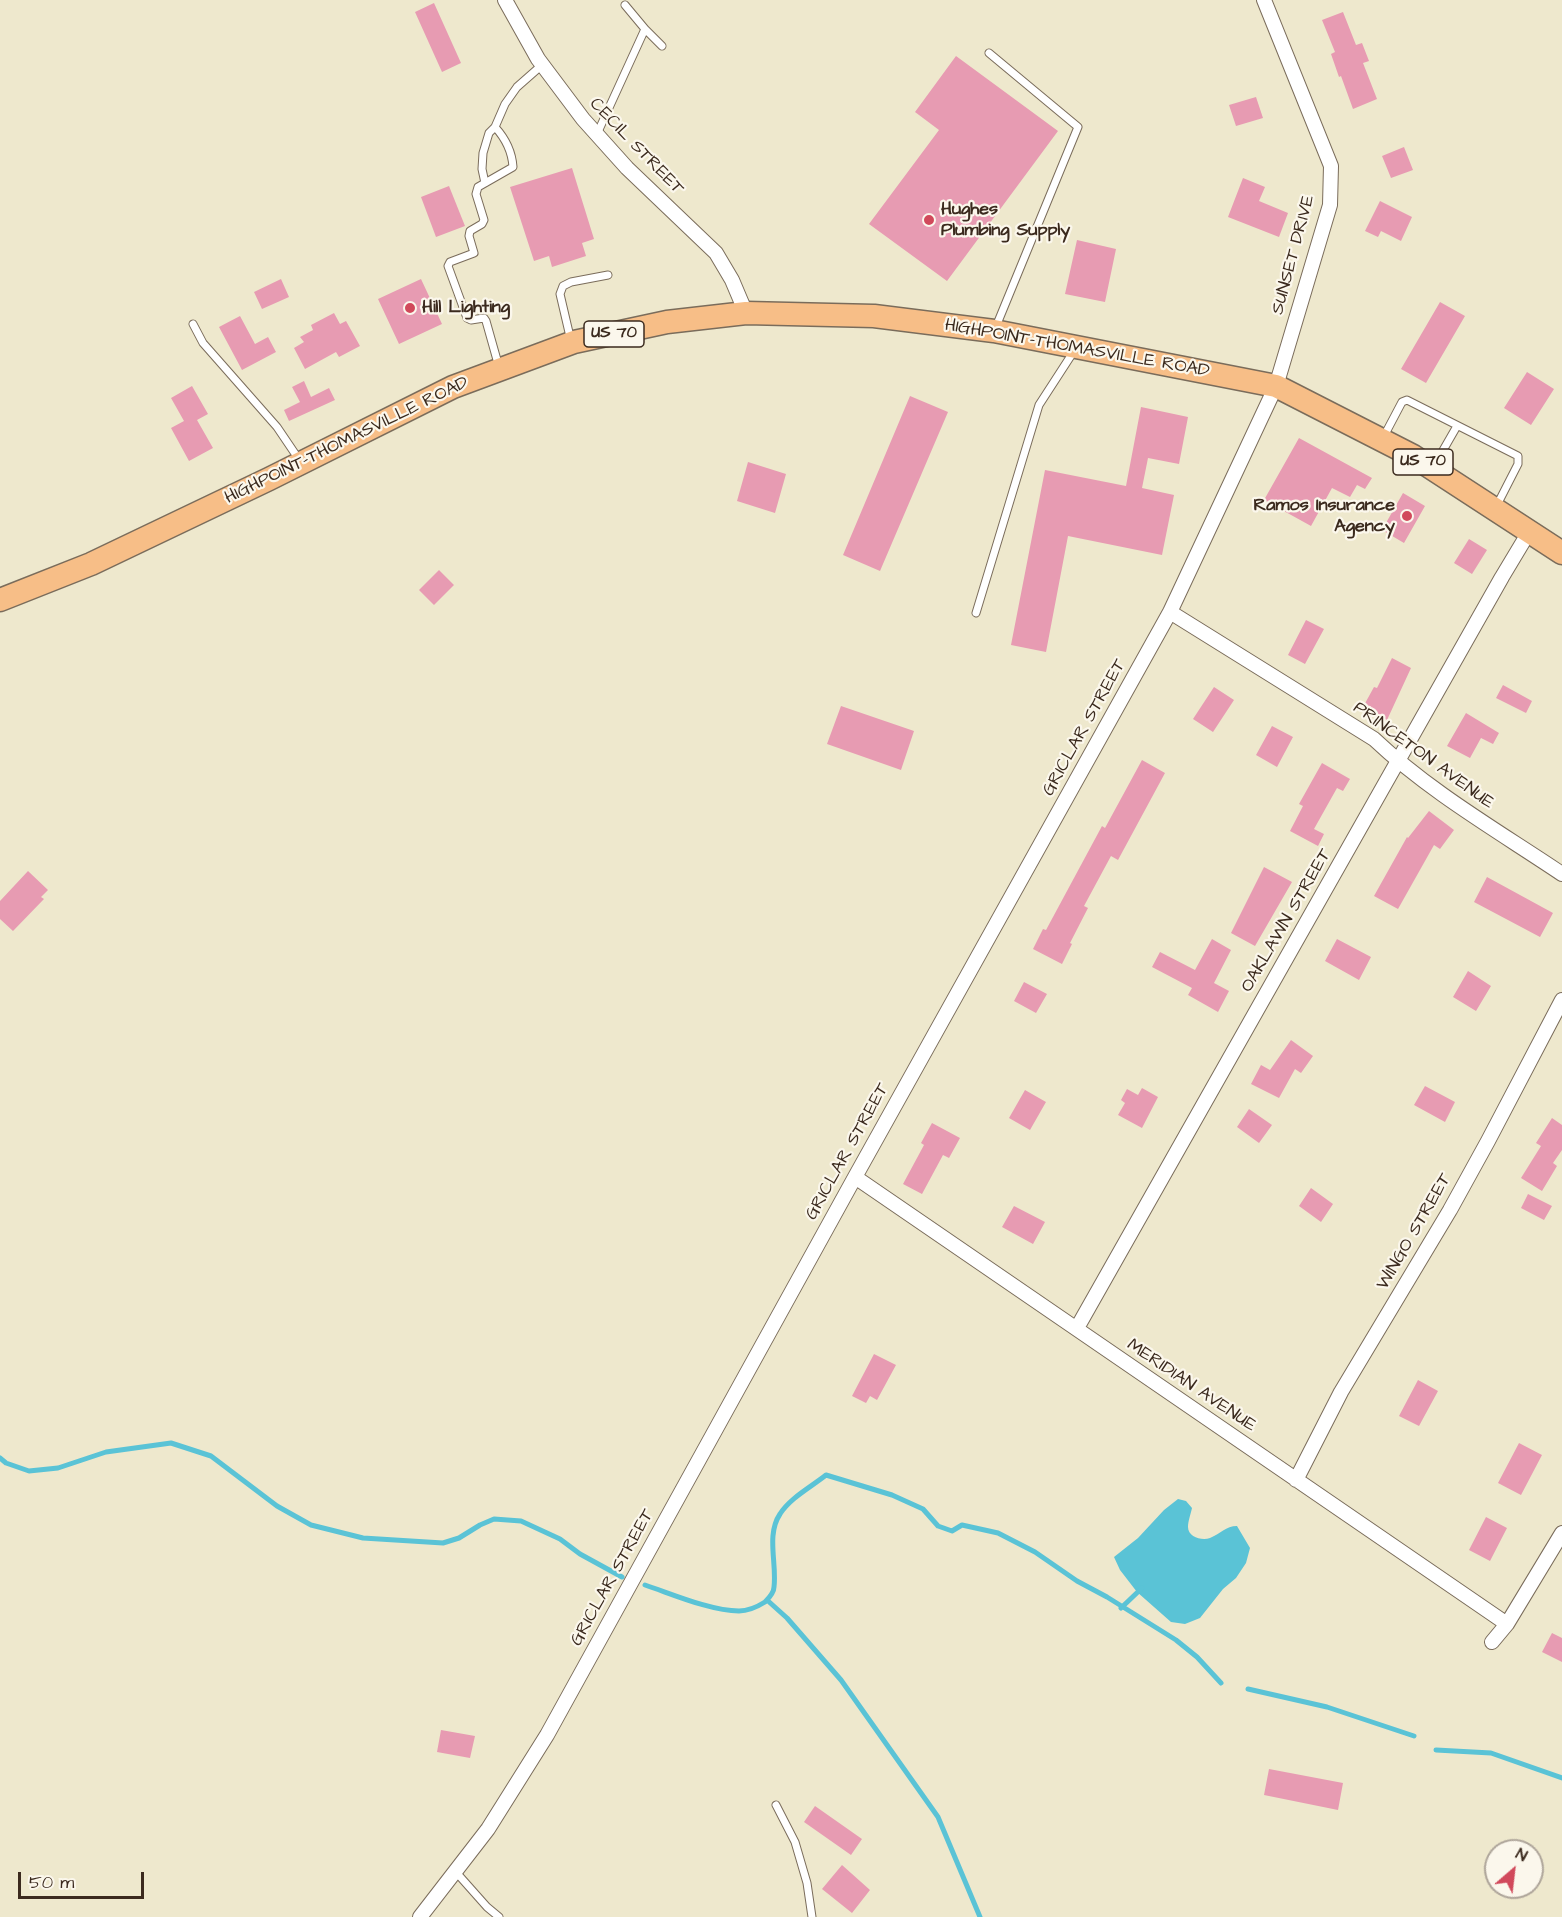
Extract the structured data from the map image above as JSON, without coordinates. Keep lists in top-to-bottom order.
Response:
{
  "streets": {
    "main road": ["US 70", "HIGHPOINT-THOMASVILLE ROAD"],
    "street": [
      "CECIL STREET",
      "SUNSET DRIVE",
      "GRICLAR STREET",
      "PRINCETON AVENUE",
      "OAKLAWN STREET",
      "WINGO STREET",
      "MERIDIAN AVENUE"
    ]
  },
  "crossings": [
    ["CECIL STREET", "HIGHPOINT-THOMASVILLE ROAD"],
    ["SUNSET DRIVE", "US 70"],
    ["SUNSET DRIVE", "HIGHPOINT-THOMASVILLE ROAD"],
    ["SUNSET DRIVE", "GRICLAR STREET"],
    ["US 70", "HIGHPOINT-THOMASVILLE ROAD"],
    ["US 70", "GRICLAR STREET"],
    ["US 70", "OAKLAWN STREET"],
    ["HIGHPOINT-THOMASVILLE ROAD", "GRICLAR STREET"],
    ["GRICLAR STREET", "PRINCETON AVENUE"],
    ["GRICLAR STREET", "MERIDIAN AVENUE"],
    ["PRINCETON AVENUE", "OAKLAWN STREET"],
    ["OAKLAWN STREET", "MERIDIAN AVENUE"],
    ["WINGO STREET", "MERIDIAN AVENUE"]
  ],
  "places": ["Hughes Plumbing Supply", "Hill Lighting", "Ramos Insurance Agency"],
  "scale_bar": "50 m",
  "north": "top right"
}
